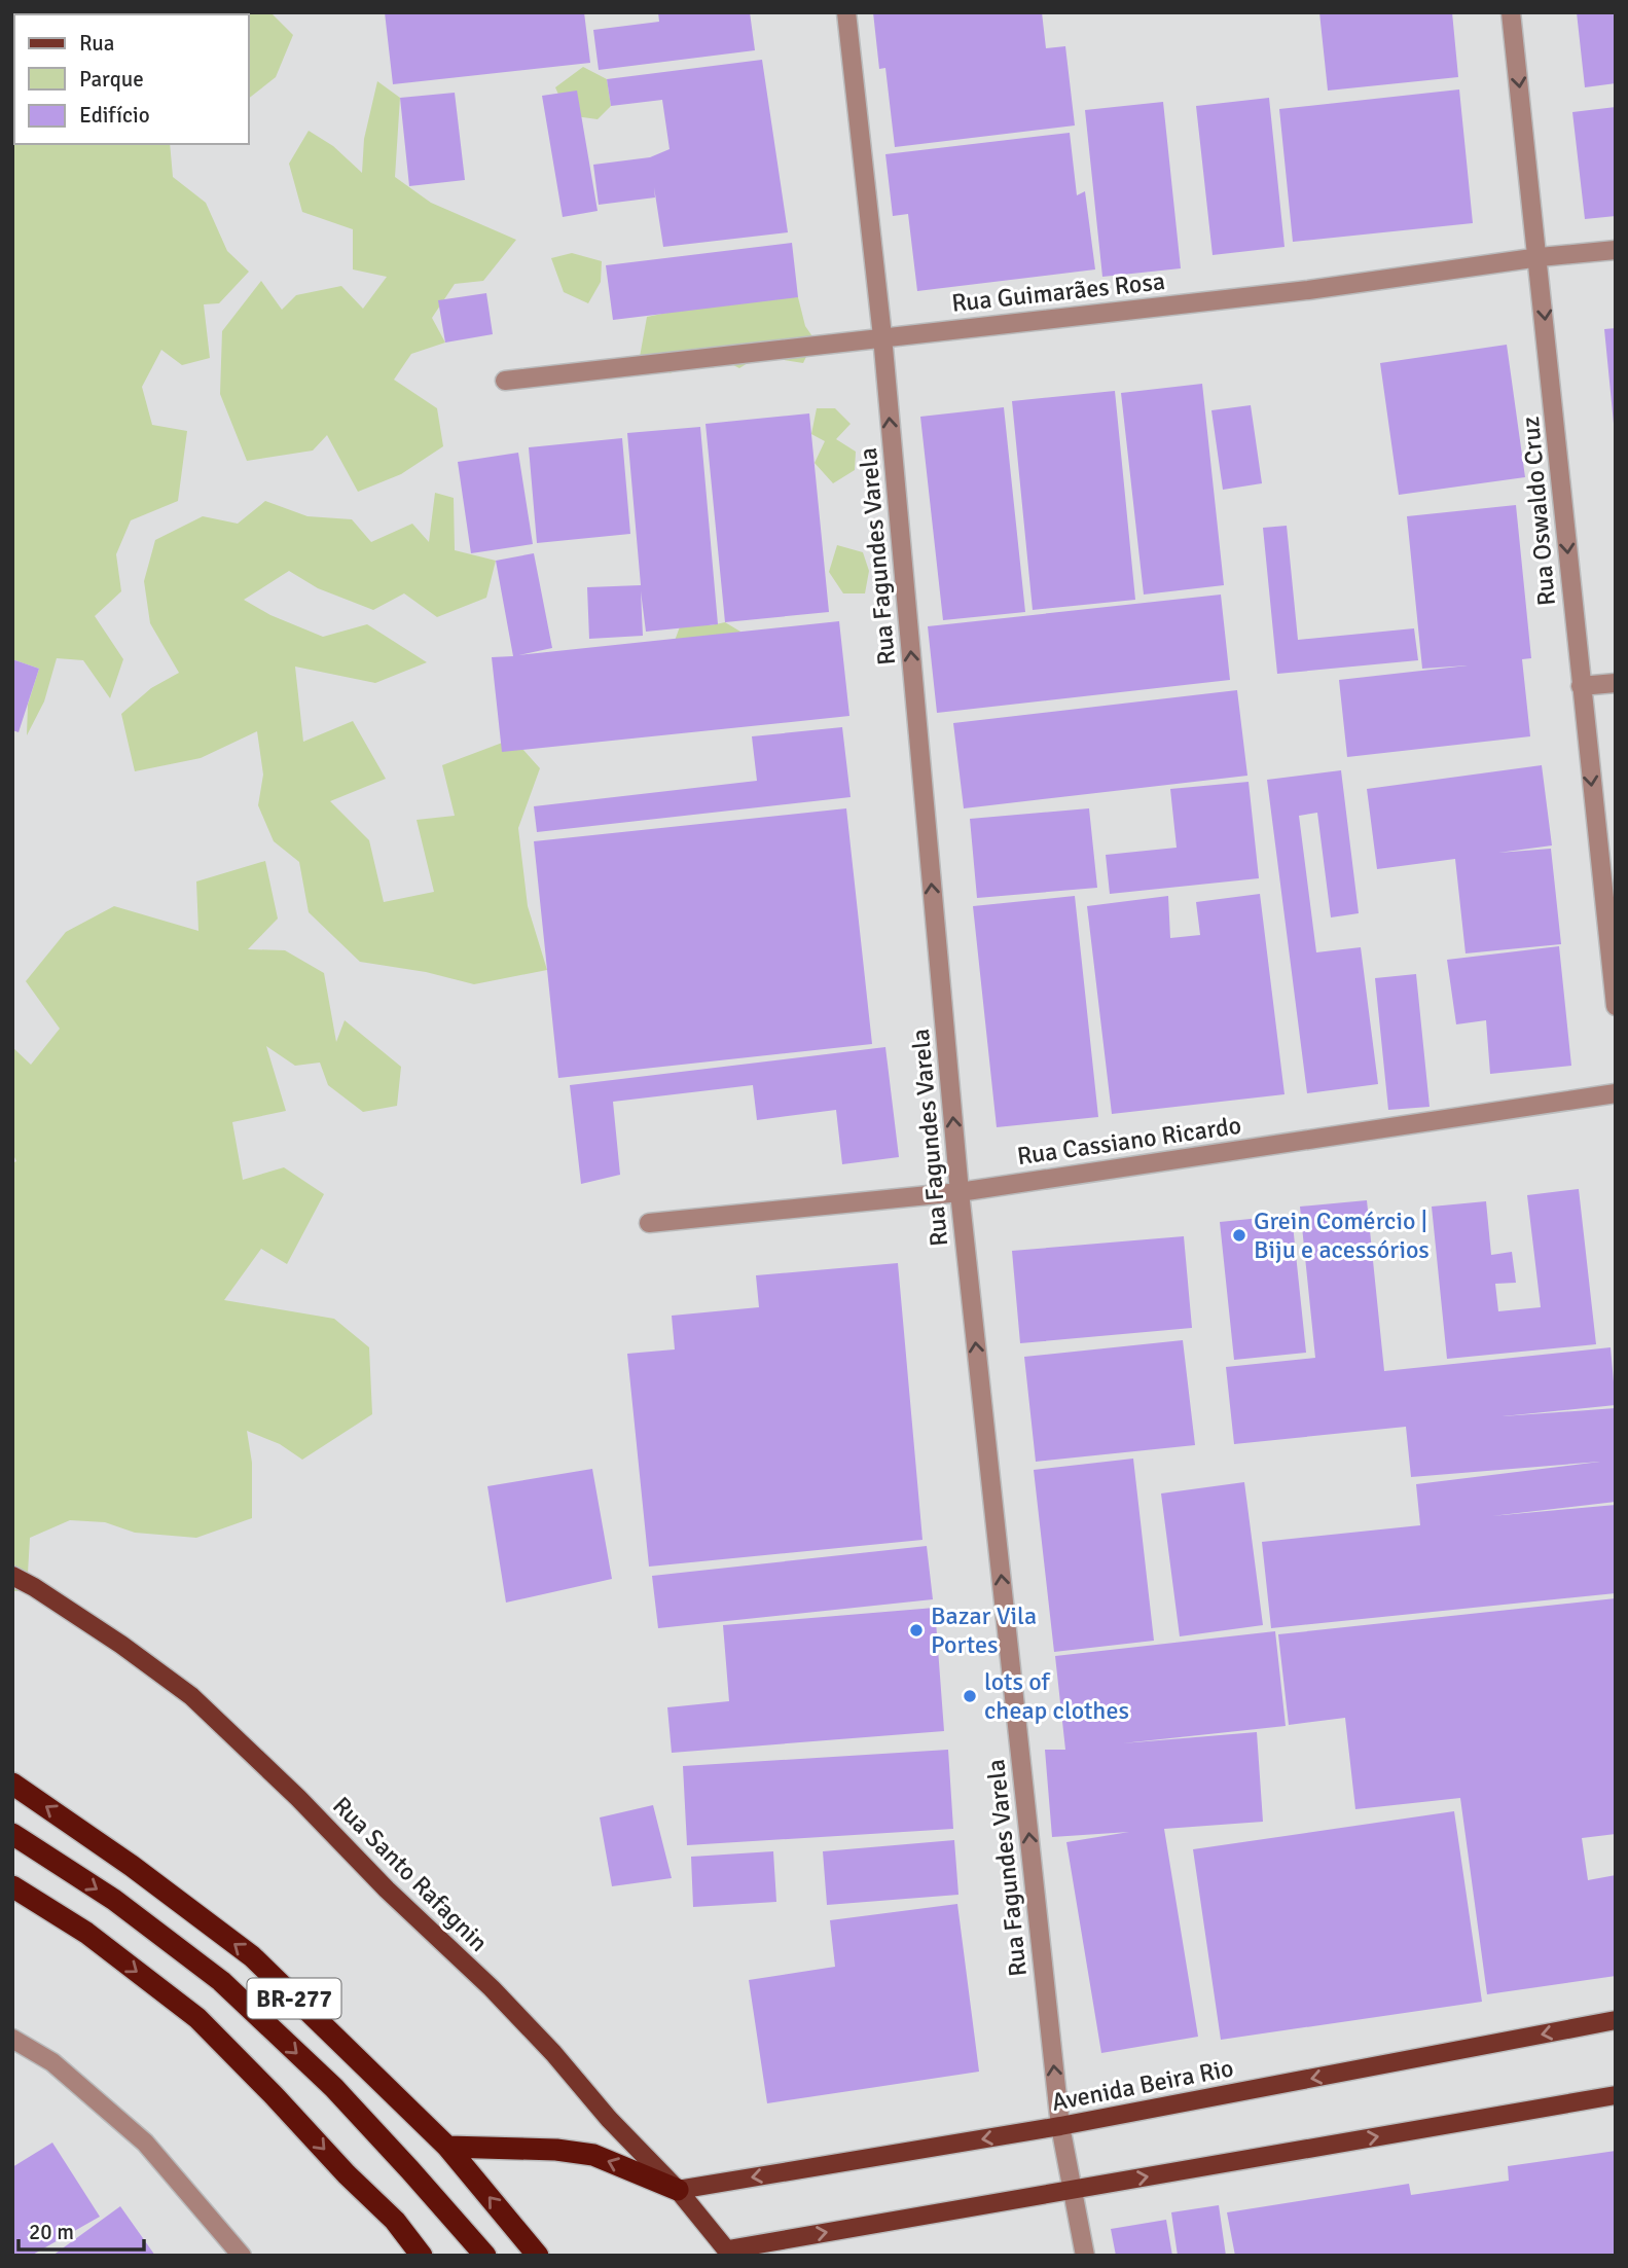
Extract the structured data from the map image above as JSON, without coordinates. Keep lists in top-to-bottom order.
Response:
{
  "streets": {
    "highway": ["BR-277"],
    "main road": ["Rua Santo Rafagnin", "Avenida Beira Rio"],
    "street": [
      "Rua Guimarães Rosa",
      "Rua Oswaldo Cruz",
      "Rua Fagundes Varela",
      "Rua Cassiano Ricardo"
    ]
  },
  "crossings": [
    ["Rua Guimarães Rosa", "Rua Oswaldo Cruz"],
    ["Rua Guimarães Rosa", "Rua Fagundes Varela"],
    ["Rua Fagundes Varela", "Rua Cassiano Ricardo"],
    ["Rua Fagundes Varela", "Avenida Beira Rio"],
    ["Rua Santo Rafagnin", "Avenida Beira Rio"]
  ],
  "one_way": ["Rua Oswaldo Cruz", "Rua Fagundes Varela"],
  "places": ["Grein Comércio | Biju e acessórios", "Bazar Vila Portes", "lots of cheap clothes"],
  "legend": ["Rua", "Parque", "Edifício"],
  "scale_bar": "20 m"
}
